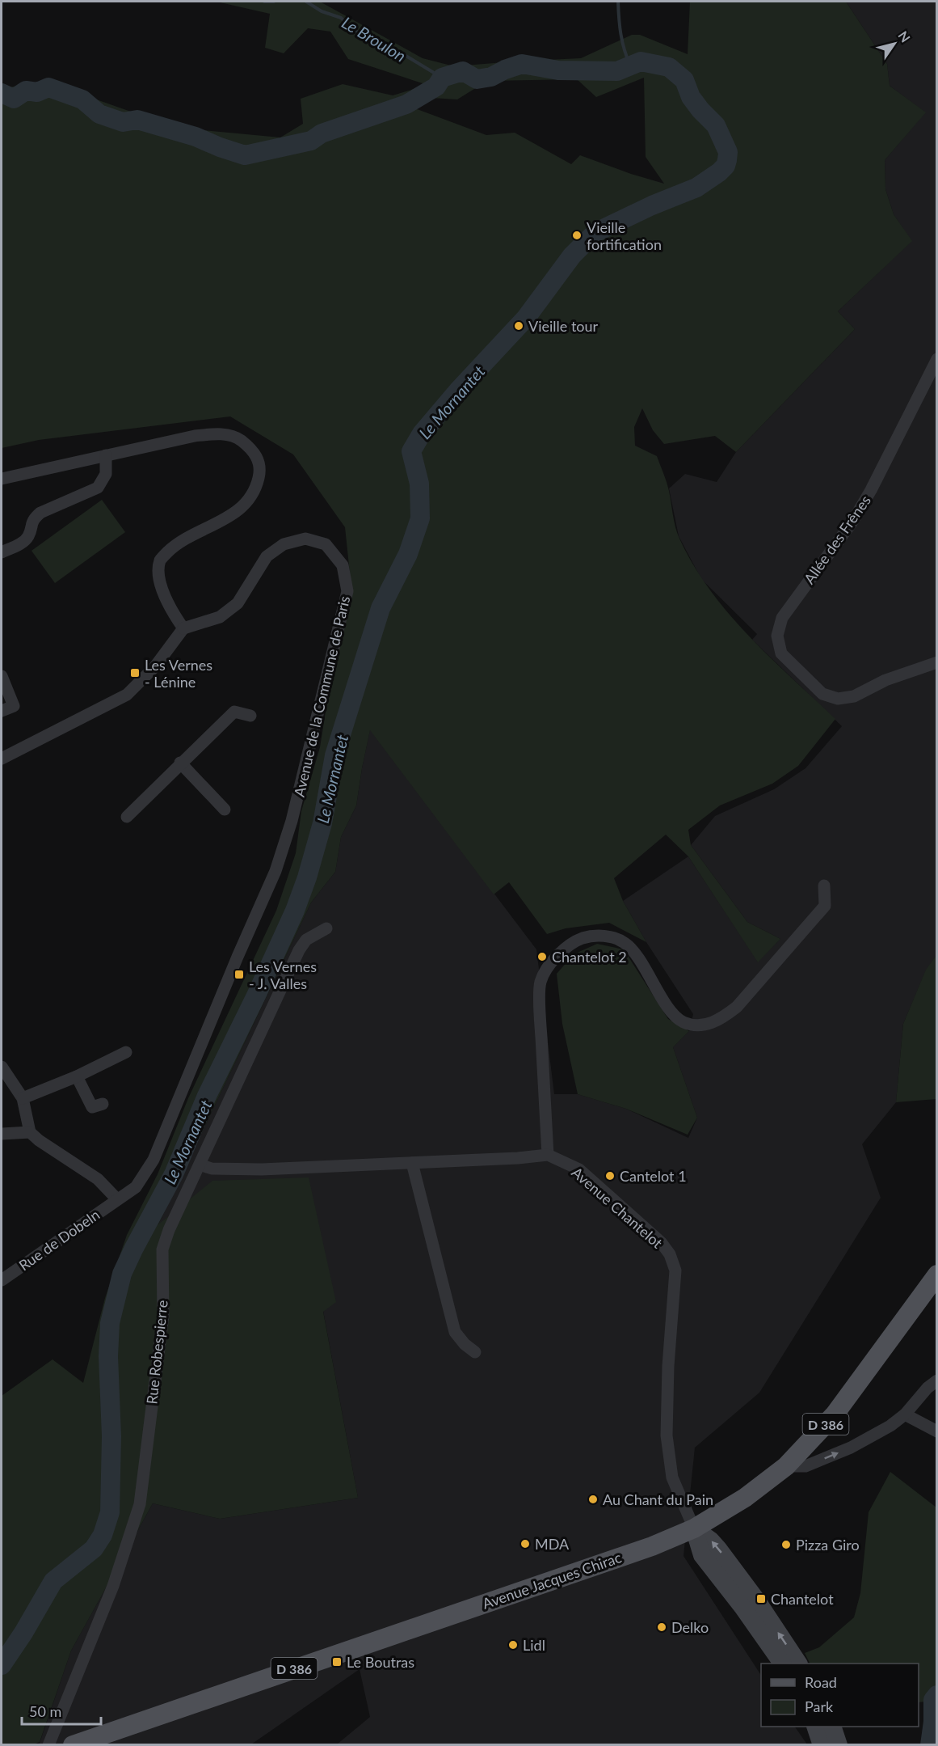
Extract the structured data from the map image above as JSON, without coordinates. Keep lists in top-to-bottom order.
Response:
{
  "streets": {
    "main road": ["D 386", "Avenue Jacques Chirac"],
    "street": [
      "Allée des Frênes",
      "Avenue de la Commune de Paris",
      "Avenue Chantelot",
      "Rue de Dobeln",
      "Rue Robespierre"
    ]
  },
  "crossings": [
    ["Avenue de la Commune de Paris", "Rue de Dobeln"],
    ["Avenue Chantelot", "Avenue Jacques Chirac"]
  ],
  "water": ["Le Broulon", "Le Mornantet"],
  "places": {
    "other": [
      "Vieille fortification",
      "Vieille tour",
      "Chantelot 2",
      "Cantelot 1",
      "Au Chant du Pain",
      "MDA",
      "Pizza Giro",
      "Delko",
      "Lidl"
    ],
    "transit": [
      "Les Vernes - Lénine",
      "Les Vernes - J. Valles",
      "Chantelot",
      "Le Boutras"
    ]
  },
  "legend": ["Road", "Park"],
  "scale_bar": "50 m",
  "north": "top right"
}
